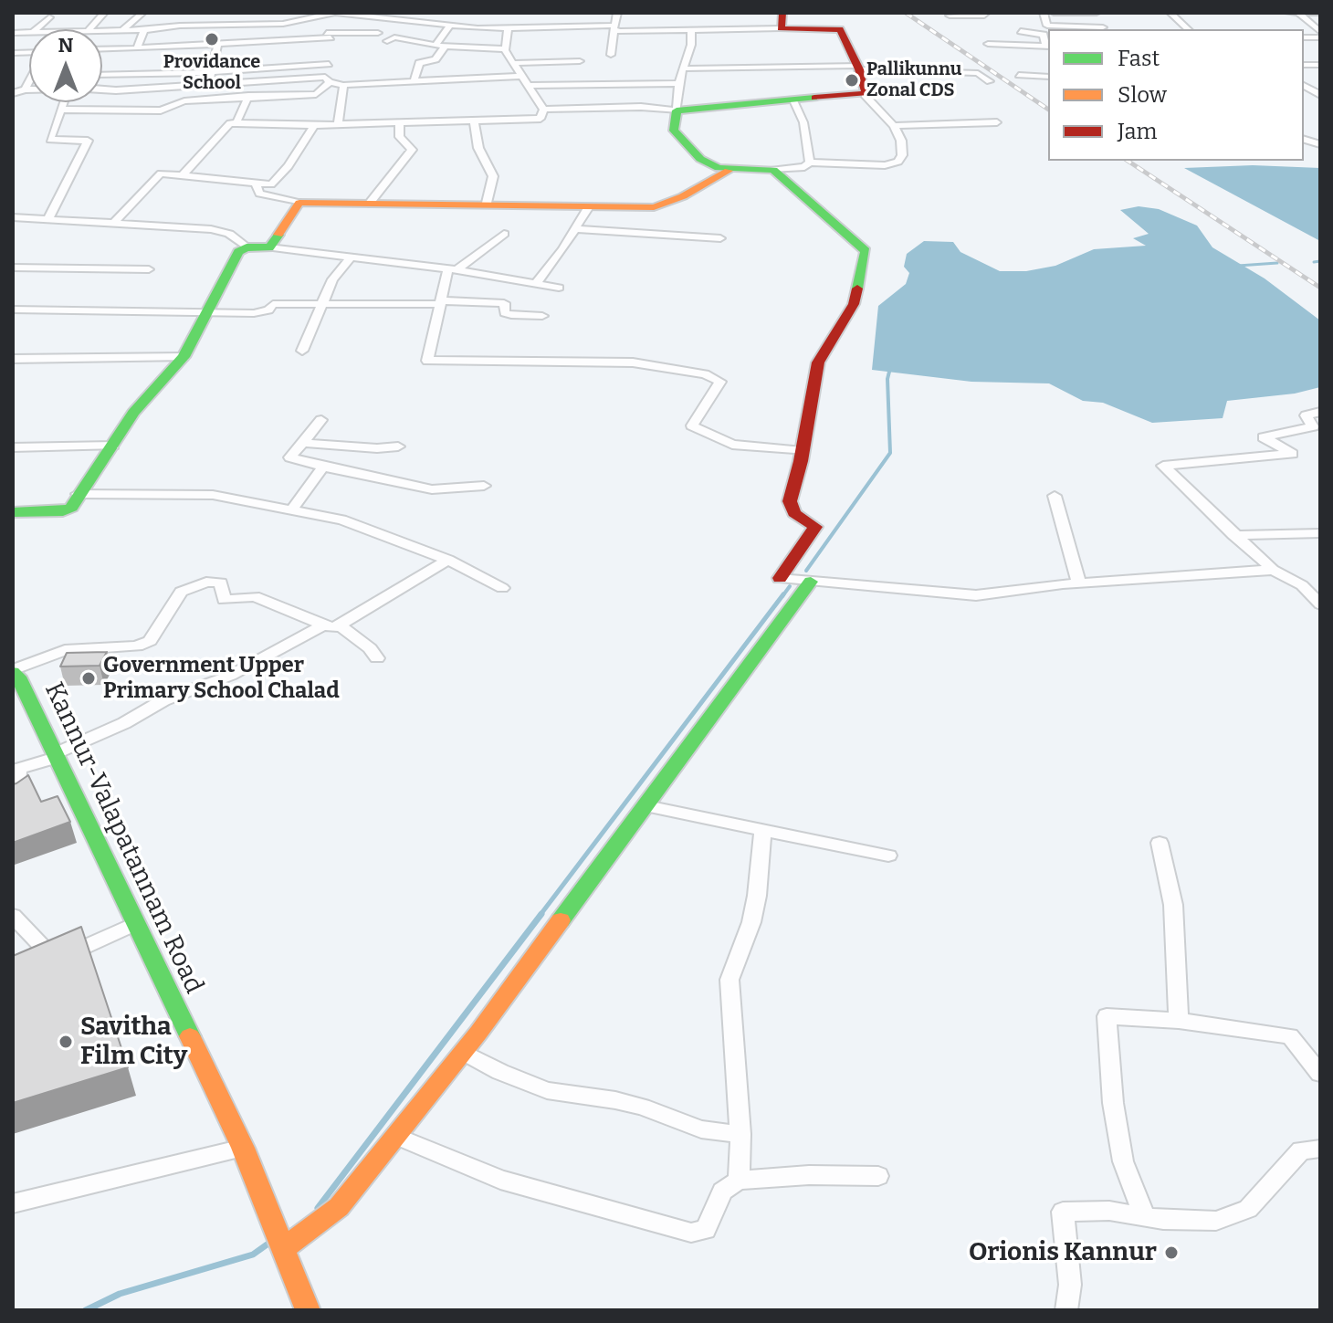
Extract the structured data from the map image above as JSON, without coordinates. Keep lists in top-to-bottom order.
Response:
{
  "streets": {
    "street": ["Kannur-Valapatannam Road"]
  },
  "places": [
    "Providance School",
    "Pallikunnu Zonal CDS",
    "Government Upper Primary School Chalad",
    "Savitha Film City",
    "Orionis Kannur"
  ],
  "legend": ["Fast", "Slow", "Jam"],
  "north": "top"
}
